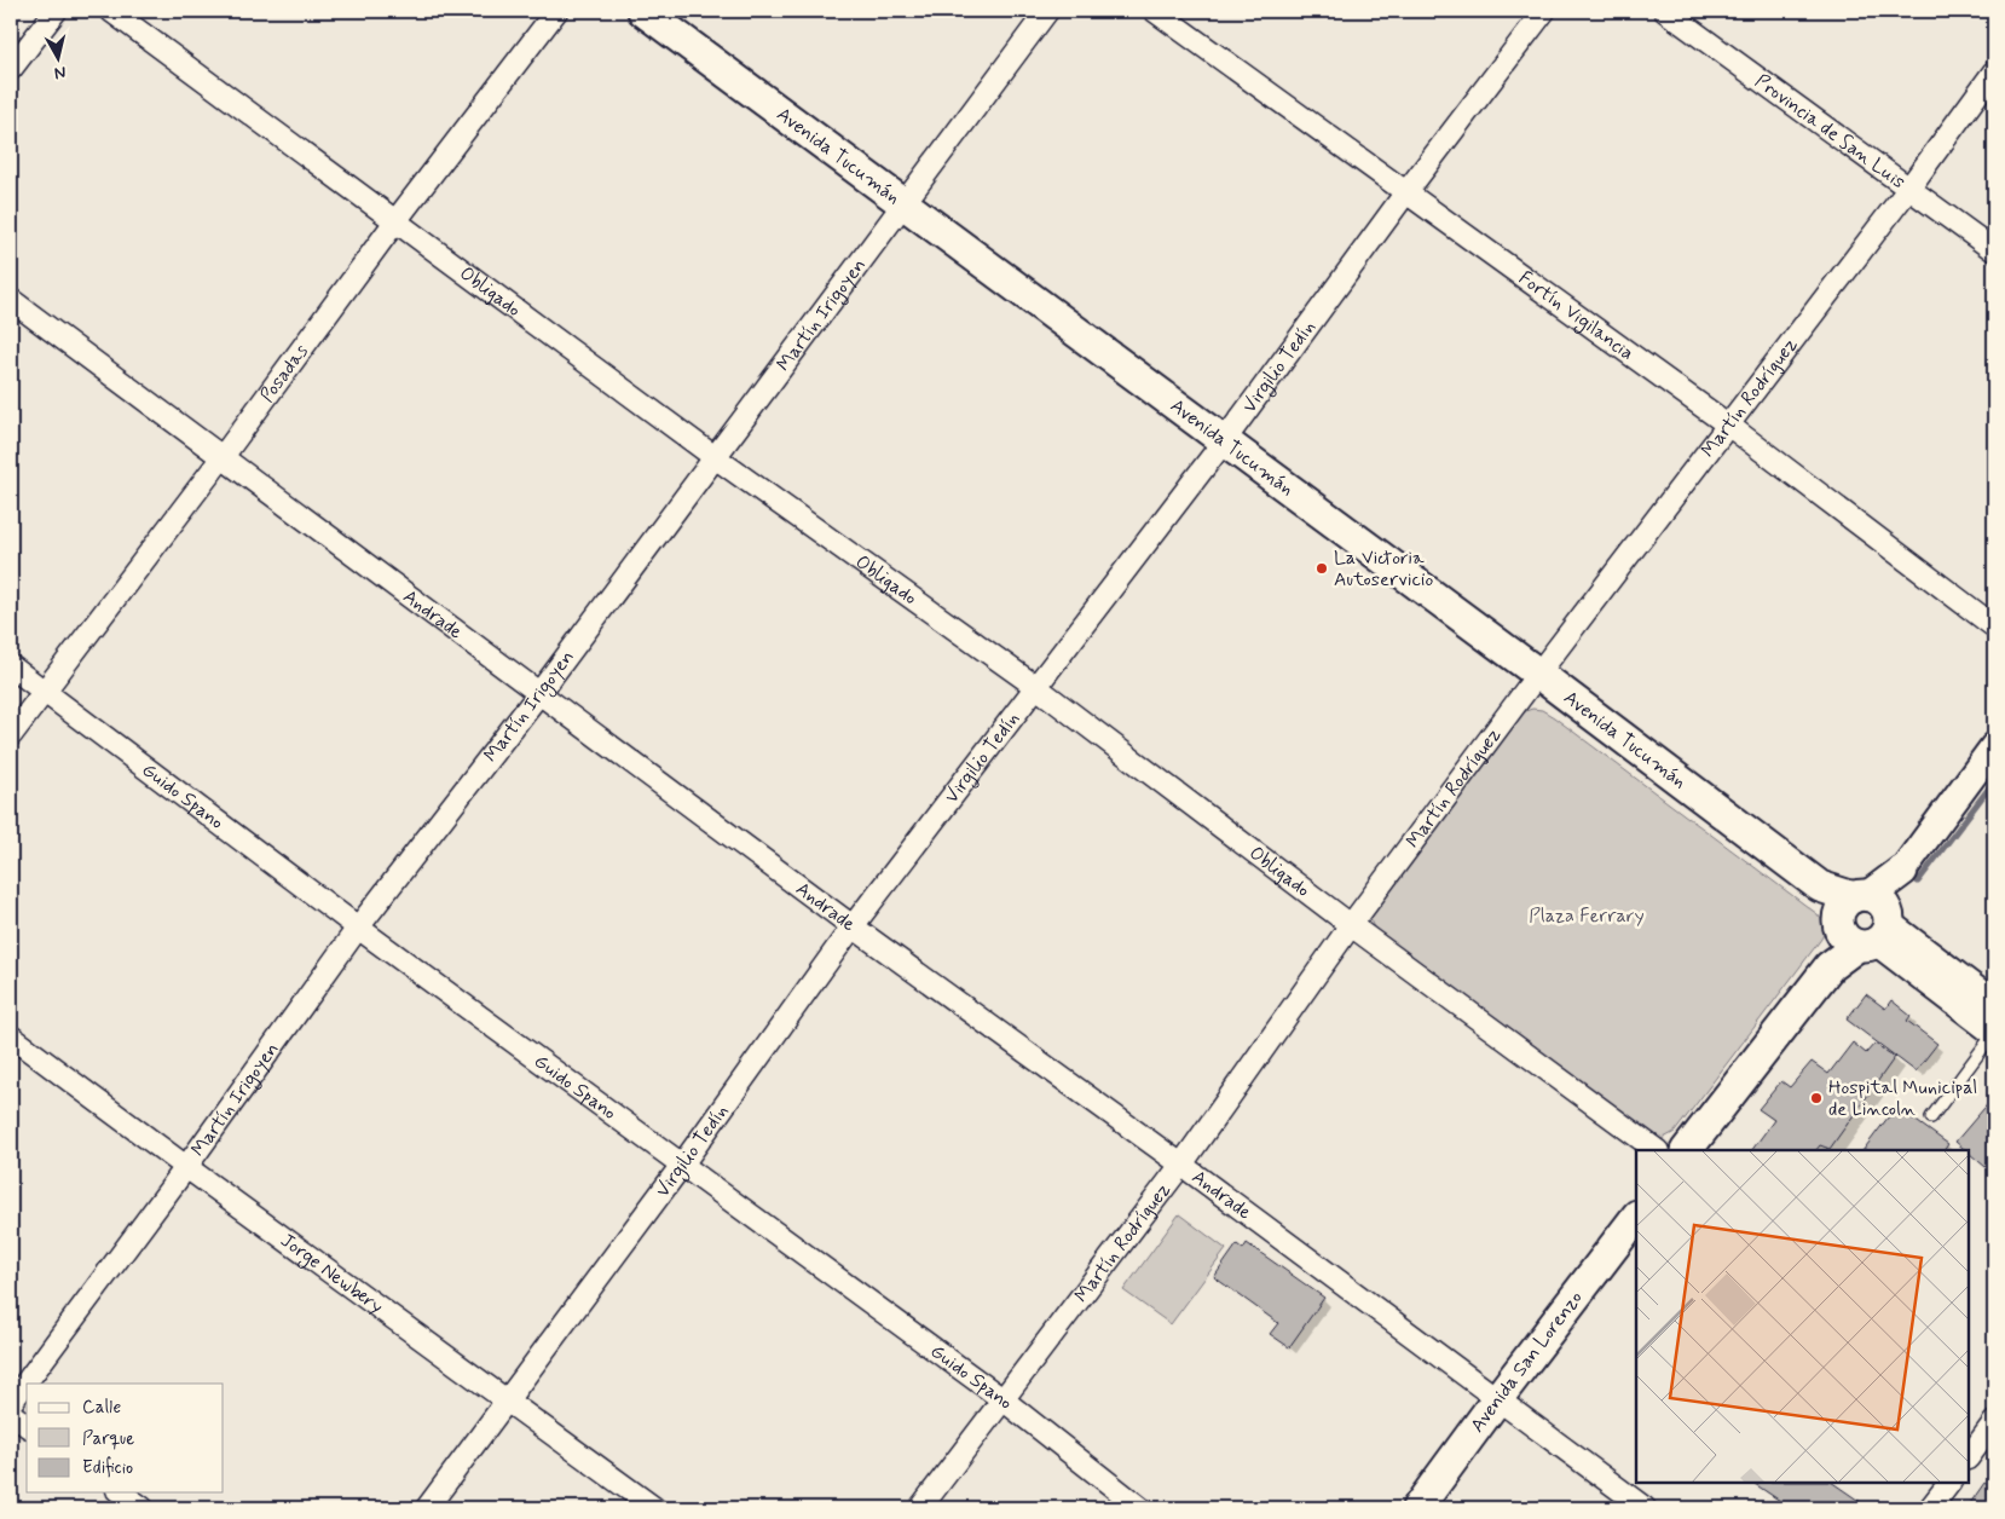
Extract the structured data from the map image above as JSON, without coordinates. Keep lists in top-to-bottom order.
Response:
{
  "streets": {
    "main road": ["Avenida Tucumán", "Avenida San Lorenzo"],
    "street": [
      "Provincia de San Luis",
      "Obligado",
      "Martín Irigoyen",
      "Fortín Vigilancia",
      "Virgilio Tedín",
      "Posadas",
      "Martín Rodríguez",
      "Andrade",
      "Guido Spano",
      "Jorge Newbery"
    ]
  },
  "crossings": [
    ["Provincia de San Luis", "Martín Rodríguez"],
    ["Avenida Tucumán", "Martín Irigoyen"],
    ["Avenida Tucumán", "Virgilio Tedín"],
    ["Avenida Tucumán", "Martín Rodríguez"],
    ["Obligado", "Martín Irigoyen"],
    ["Obligado", "Virgilio Tedín"],
    ["Obligado", "Posadas"],
    ["Obligado", "Martín Rodríguez"],
    ["Martín Irigoyen", "Andrade"],
    ["Martín Irigoyen", "Guido Spano"],
    ["Martín Irigoyen", "Jorge Newbery"],
    ["Fortín Vigilancia", "Virgilio Tedín"],
    ["Fortín Vigilancia", "Martín Rodríguez"],
    ["Virgilio Tedín", "Andrade"],
    ["Virgilio Tedín", "Guido Spano"],
    ["Virgilio Tedín", "Jorge Newbery"],
    ["Posadas", "Andrade"],
    ["Posadas", "Guido Spano"],
    ["Martín Rodríguez", "Andrade"],
    ["Martín Rodríguez", "Guido Spano"],
    ["Andrade", "Avenida San Lorenzo"]
  ],
  "parks": ["Plaza Ferrary"],
  "places": ["La Victoria Autoservicio", "Hospital Municipal de Lincoln"],
  "legend": ["Calle", "Parque", "Edificio"],
  "north": "bottom"
}
